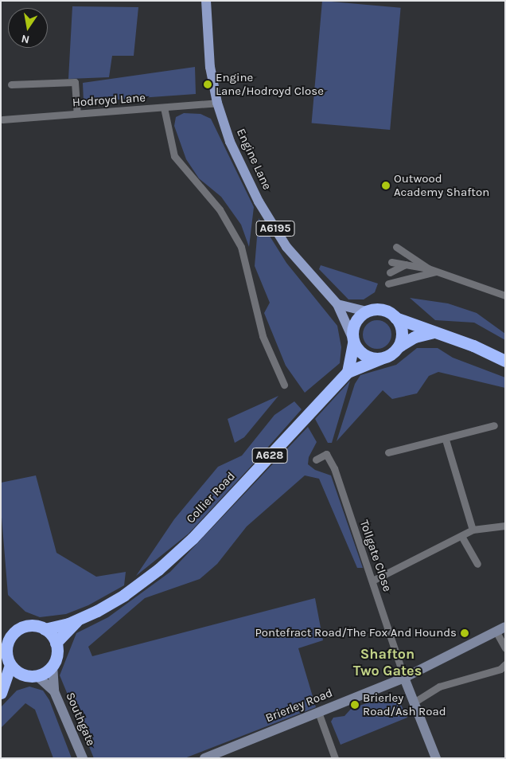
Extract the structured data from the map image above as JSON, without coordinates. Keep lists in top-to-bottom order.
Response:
{
  "streets": {
    "highway": ["A628", "Collier Road"],
    "main road": ["Engine Lane", "A6195"],
    "street": [
      "Hodroyd Lane",
      "Tollgate Close",
      "Brierley Road",
      "Southgate"
    ]
  },
  "crossings": [
    ["Hodroyd Lane", "Engine Lane"],
    ["Engine Lane", "A628"],
    ["Engine Lane", "Collier Road"],
    ["A628", "Collier Road"],
    ["Collier Road", "Southgate"],
    ["Tollgate Close", "Brierley Road"]
  ],
  "districts": ["Shafton Two Gates"],
  "places": [
    "Engine Lane/Hodroyd Close",
    "Outwood Academy Shafton",
    "Pontefract Road/The Fox And Hounds",
    "Brierley Road/Ash Road"
  ],
  "north": "bottom"
}
